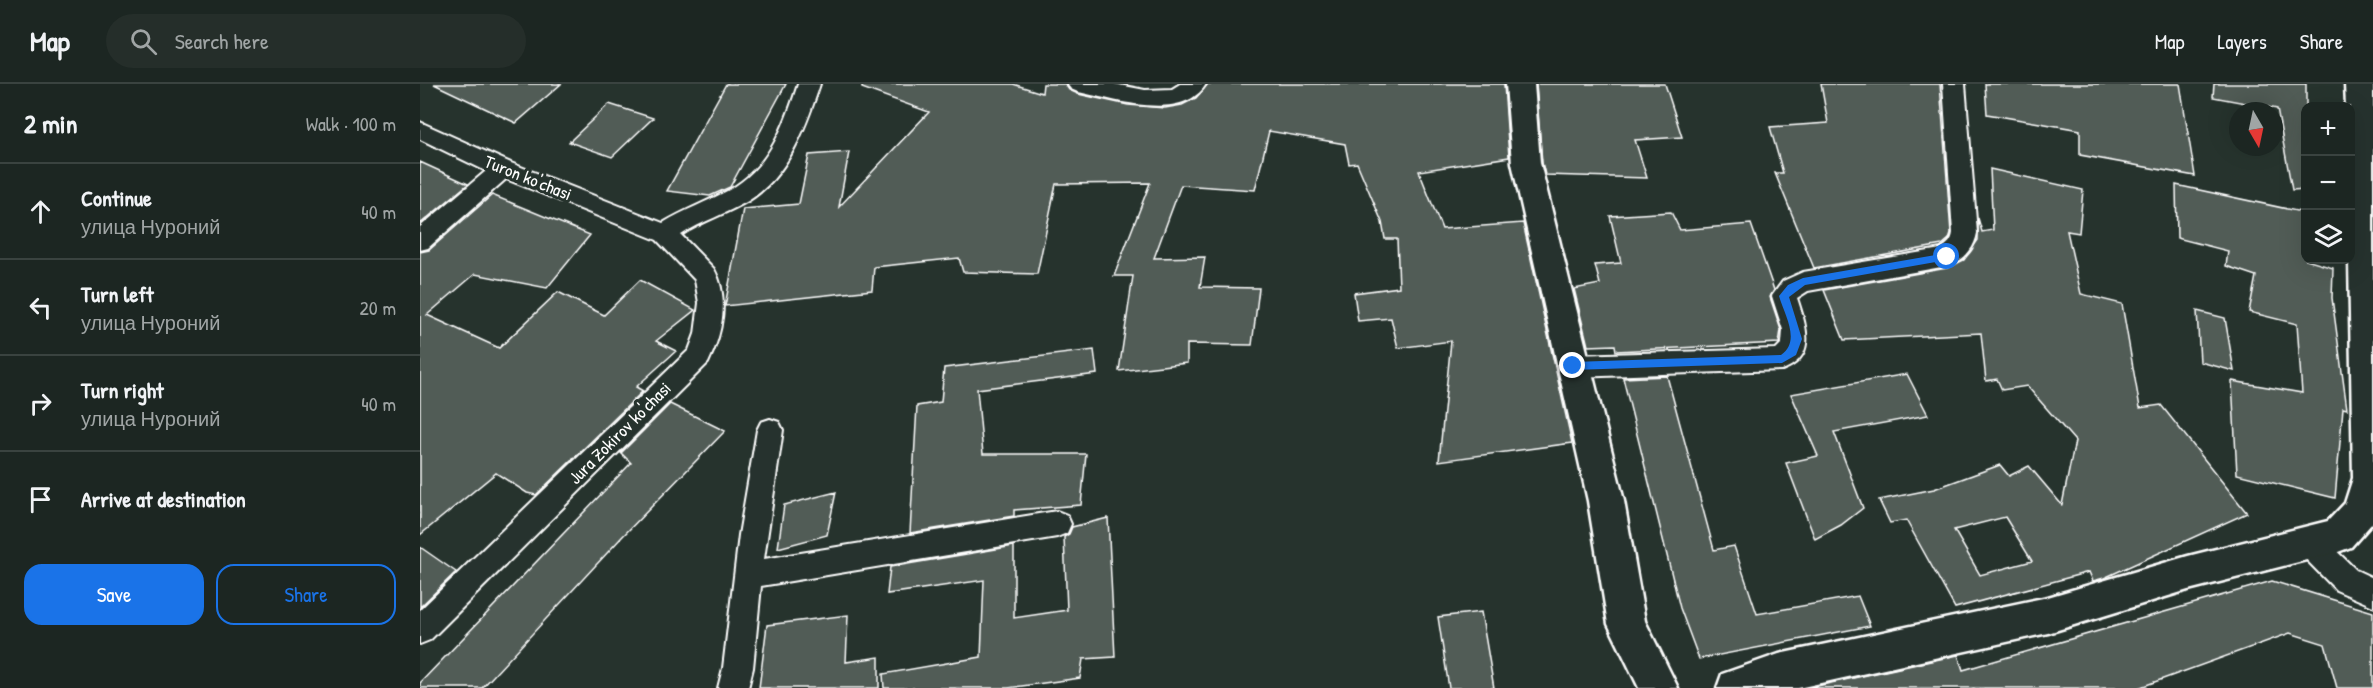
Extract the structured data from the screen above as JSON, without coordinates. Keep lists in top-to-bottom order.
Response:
{
  "streets": {
    "street": ["Turon ko'chasi", "Jura Zokirov ko'chasi"]
  },
  "crossings": [
    ["Turon ko'chasi", "Jura Zokirov ko'chasi"]
  ],
  "north": "bottom",
  "page": {
    "header": "Map",
    "search": "Search here",
    "nav": ["Map", "Layers", "Share"],
    "heading": ["2 min", "Walk · 100 m"],
    "map_buttons": ["+", "−"],
    "list": [
      ["Continue", "улица Нуроний", "40 m"],
      ["Turn left", "улица Нуроний", "20 m"],
      ["Turn right", "улица Нуроний", "40 m"],
      "Arrive at destination"
    ],
    "buttons": ["Save", "Share"]
  }
}
